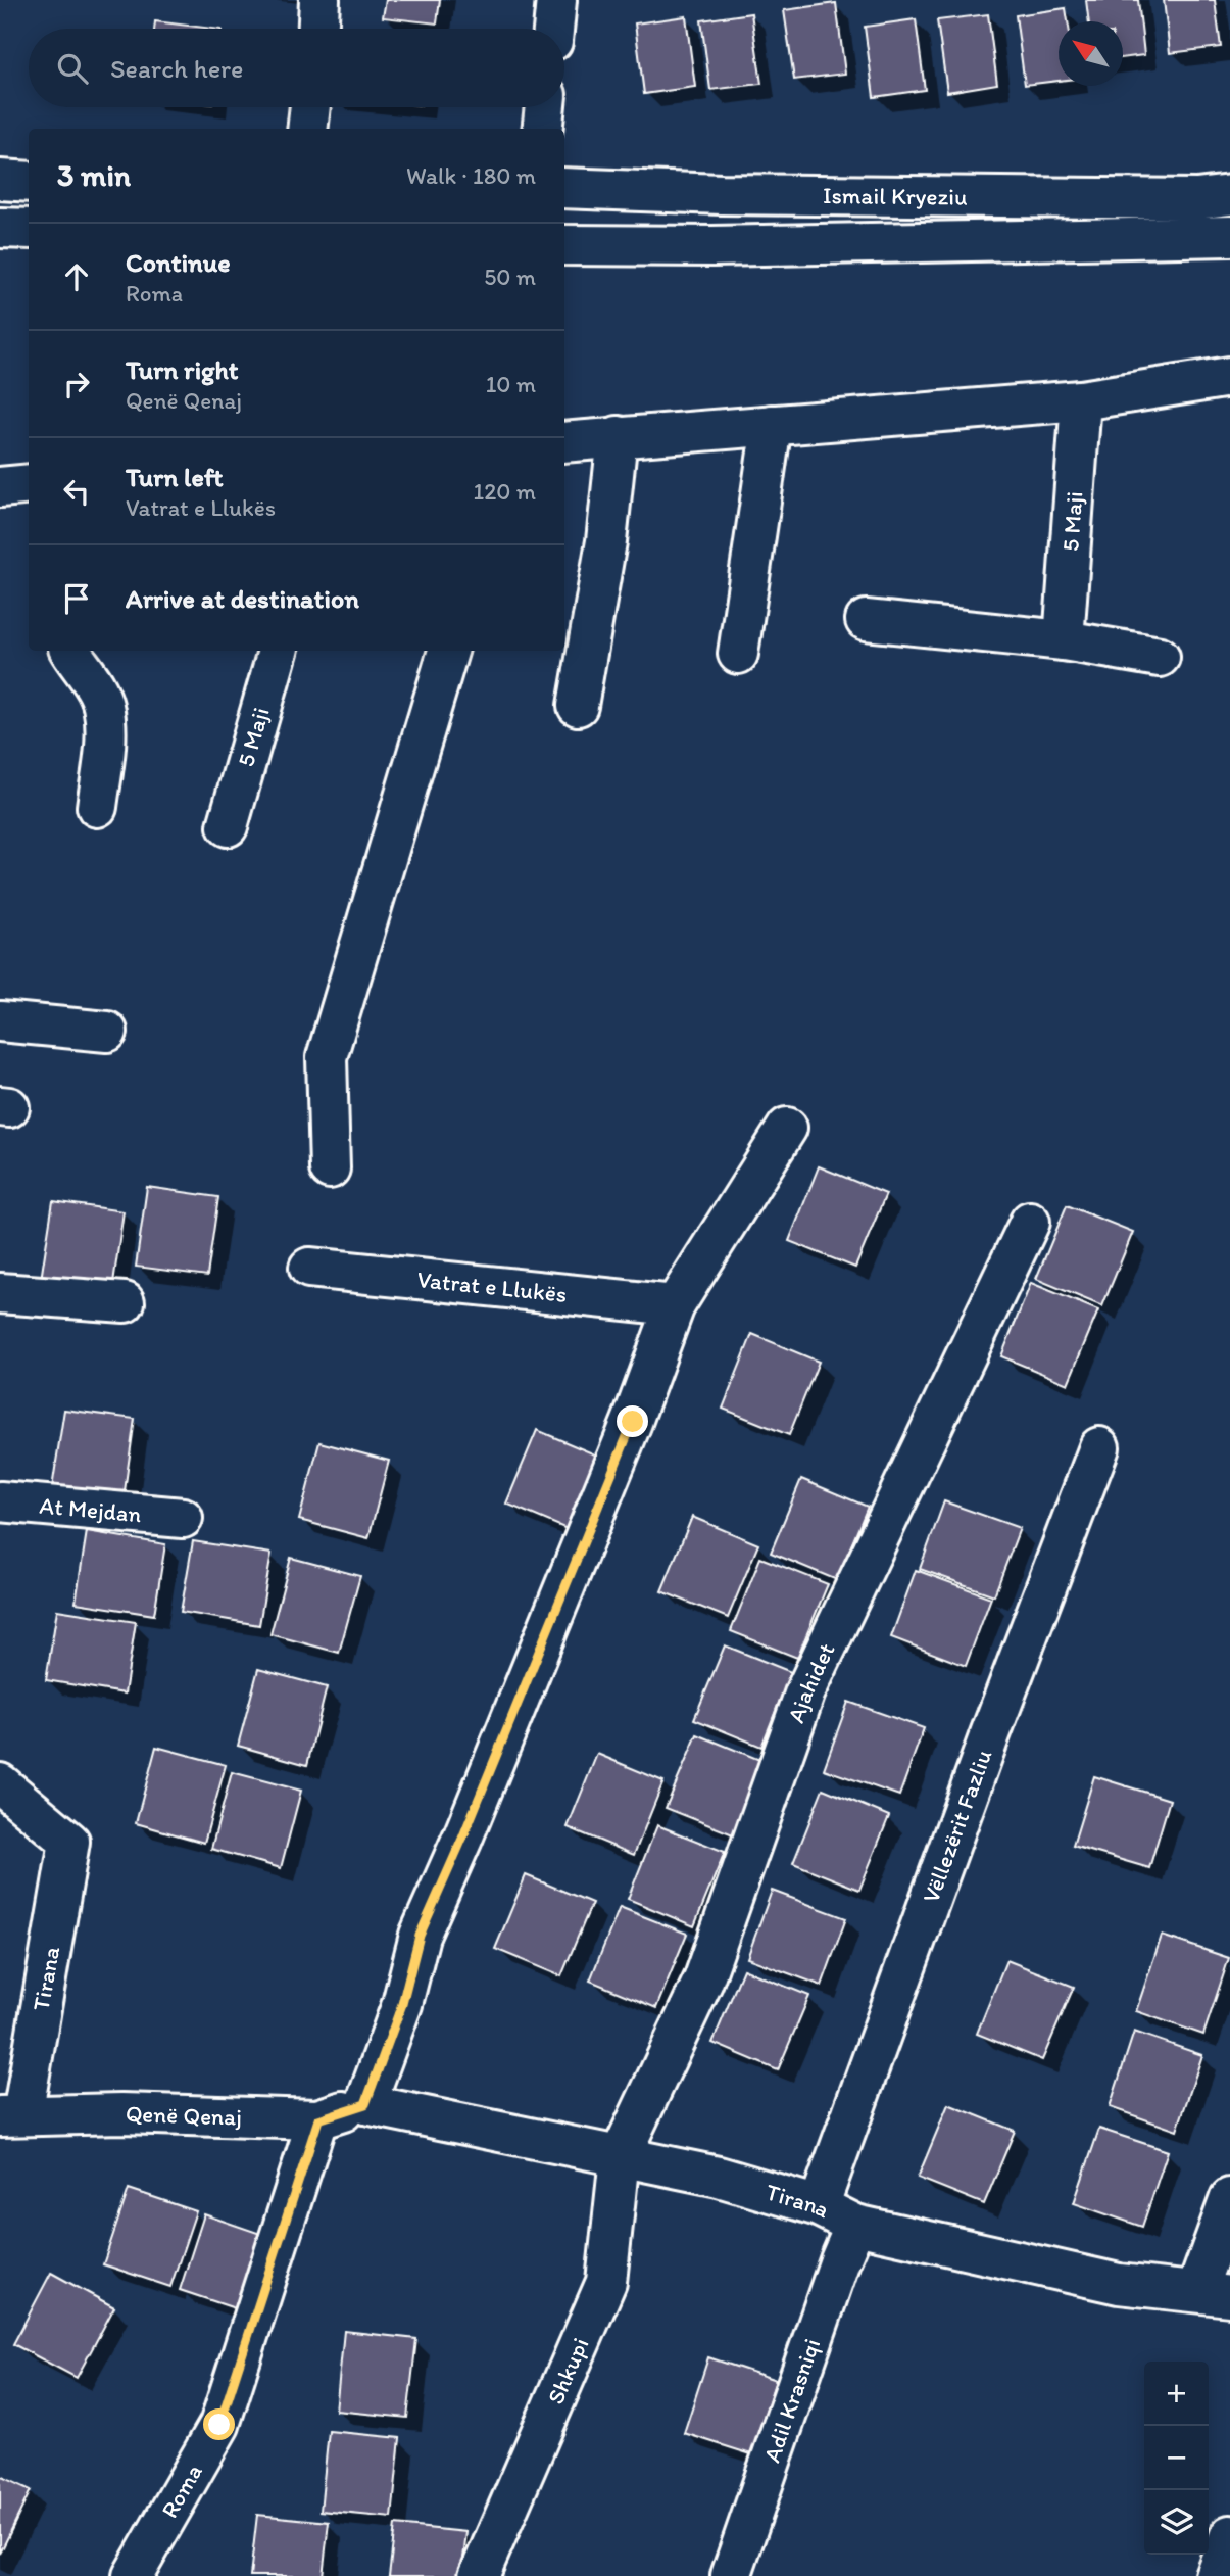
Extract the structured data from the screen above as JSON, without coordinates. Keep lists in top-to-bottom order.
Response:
{
  "streets": {
    "street": [
      "Ismail Kryeziu",
      "5 Maji",
      "Vatrat e Llukës",
      "At Mejdan",
      "Ajahidet",
      "Vëllezërit Fazliu",
      "Tirana",
      "Qenë Qenaj",
      "Shkupi",
      "Adil Krasniqi",
      "Roma"
    ]
  },
  "crossings": [
    ["Ajahidet", "Tirana"],
    ["Ajahidet", "Shkupi"],
    ["Vëllezërit Fazliu", "Tirana"],
    ["Tirana", "Qenë Qenaj"],
    ["Tirana", "Shkupi"],
    ["Tirana", "Adil Krasniqi"],
    ["Qenë Qenaj", "Roma"]
  ],
  "north": "top left",
  "page": {
    "search": "Search here",
    "heading": ["3 min", "Walk · 180 m"],
    "list": [
      ["Continue", "Roma", "50 m"],
      ["Turn right", "Qenë Qenaj", "10 m"],
      ["Turn left", "Vatrat e Llukës", "120 m"],
      "Arrive at destination"
    ],
    "map_buttons": ["+", "−"]
  }
}
